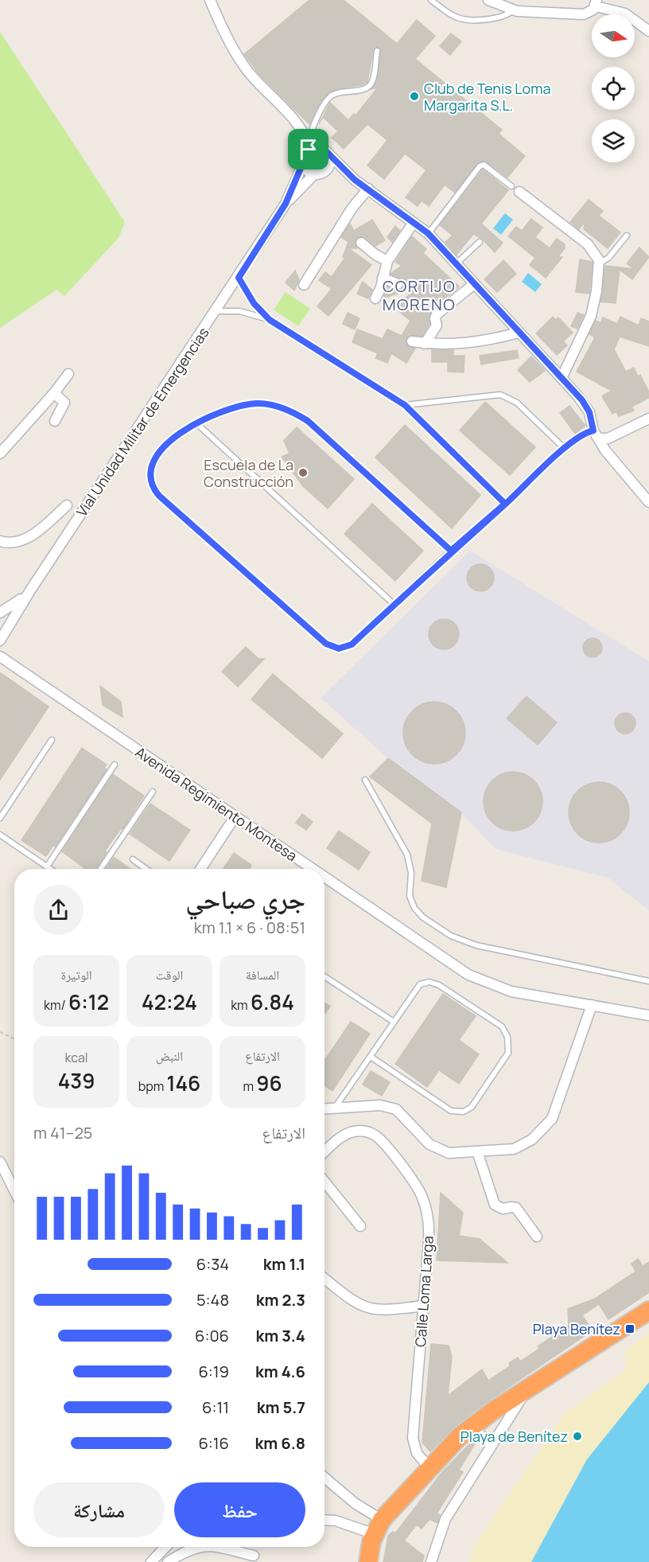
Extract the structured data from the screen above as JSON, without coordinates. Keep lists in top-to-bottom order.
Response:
{
  "streets": {
    "street": ["Vial Unidad Militar de Emergencias", "Avenida Regimiento Montesa", "Calle Loma Larga"]
  },
  "districts": ["CORTIJO MORENO"],
  "places": {
    "other": ["Club de Tenis Loma Margarita S.L.", "Escuela de La Construcción", "Playa de Benítez"],
    "transit": ["Playa Benítez"]
  },
  "north": "right",
  "page": {
    "heading": ["جري صباحي", "08:51 · 6 × 1.1 km"],
    "stats": [
      ["المسافة", "6.84 km"],
      ["الوقت", "42:24"],
      ["الوتيرة", "6:12 /km"],
      ["الارتفاع", "96 m"],
      ["النبض", "146 bpm"],
      ["kcal", "439"]
    ],
    "chart": ["الارتفاع", "25–41 m"],
    "list": [
      {
        "name": "1.1 km",
        "note": "6:34"
      },
      {
        "name": "2.3 km",
        "note": "5:48"
      },
      {
        "name": "3.4 km",
        "note": "6:06"
      },
      {
        "name": "4.6 km",
        "note": "6:19"
      },
      {
        "name": "5.7 km",
        "note": "6:11"
      },
      {
        "name": "6.8 km",
        "note": "6:16"
      }
    ],
    "buttons": ["حفظ", "مشاركة"]
  }
}
